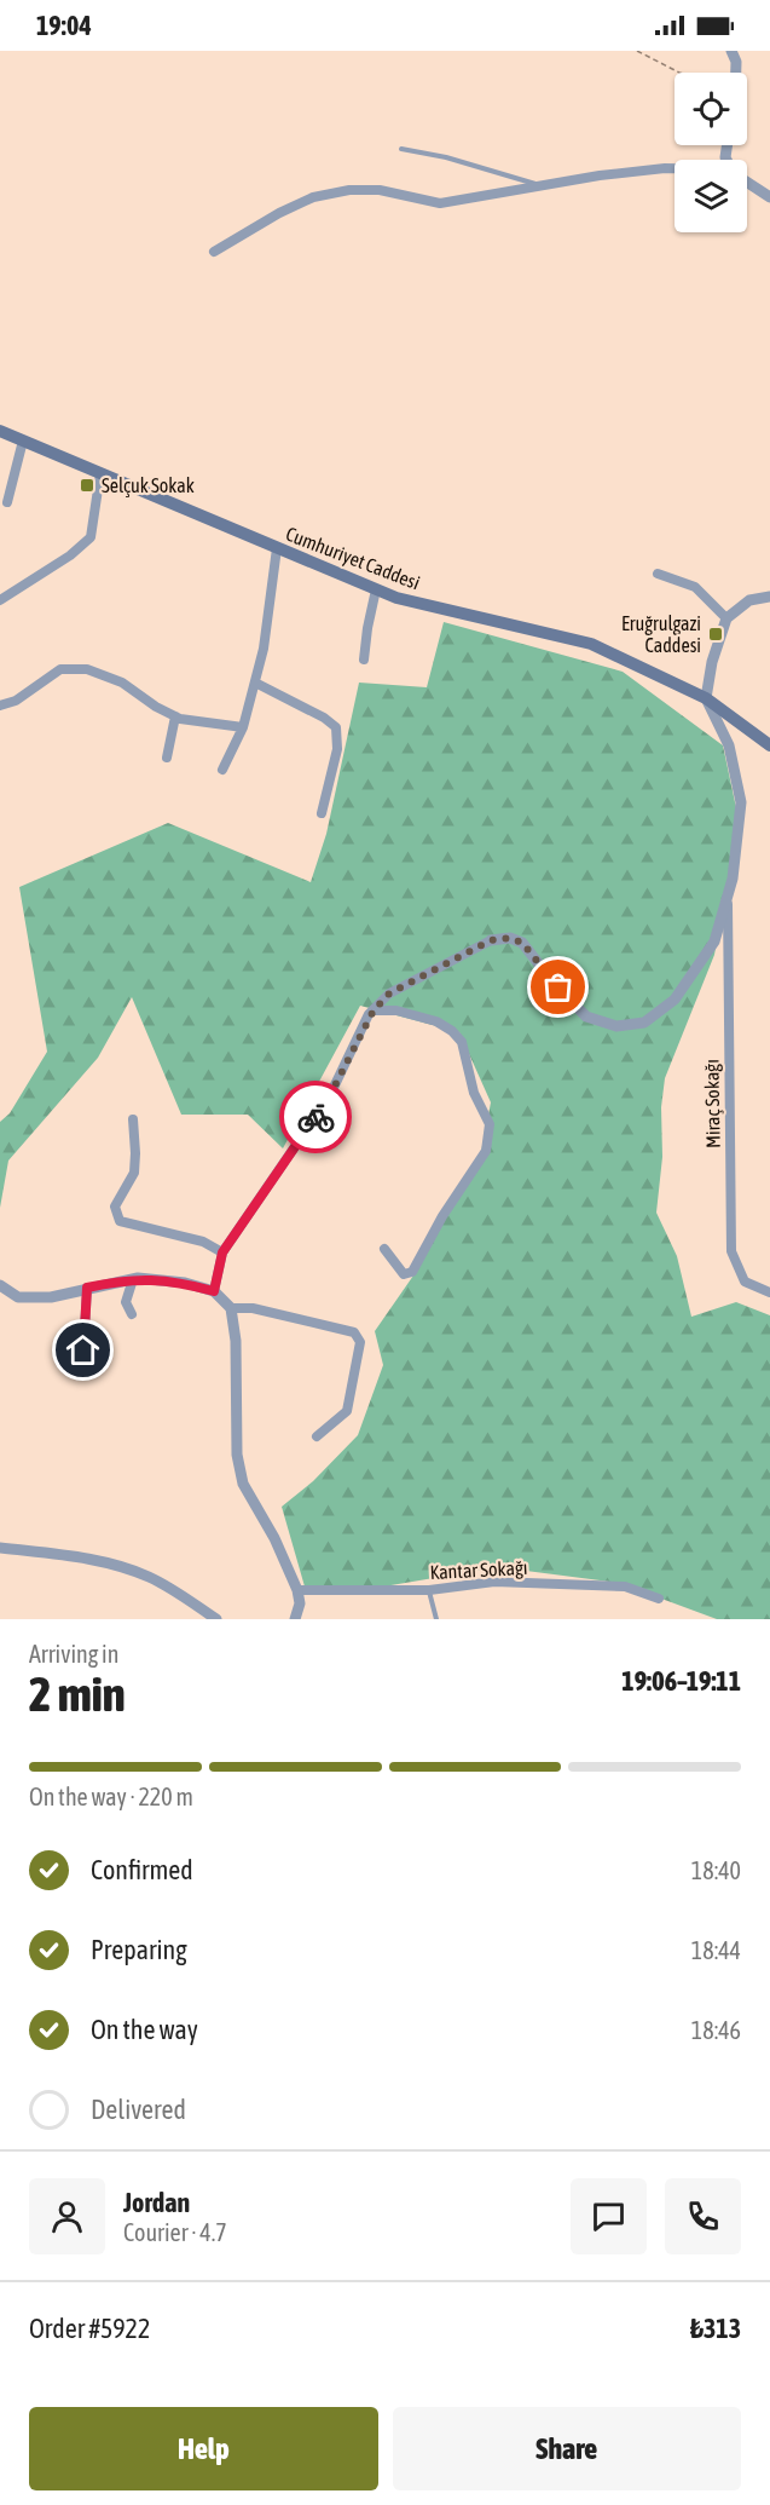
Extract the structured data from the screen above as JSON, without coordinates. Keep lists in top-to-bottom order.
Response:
{
  "streets": {
    "main road": ["Cumhuriyet Caddesi"],
    "street": ["Miraç Sokağı", "Kantar Sokağı"]
  },
  "places": {
    "transit": ["Selçuk Sokak", "Eruğrulgazi Caddesi"]
  },
  "page": {
    "status": "19:04",
    "heading": ["2 min", "Arriving in", "19:06–19:11"],
    "panel": [
      "Jordan",
      "Courier · 4.7",
      "Order #5922",
      "₺313"
    ],
    "bar": "On the way · 220 m",
    "list": [
      ["Confirmed", "18:40"],
      ["Preparing", "18:44"],
      ["On the way", "18:46"],
      "Delivered"
    ],
    "buttons": ["Help", "Share"]
  }
}
